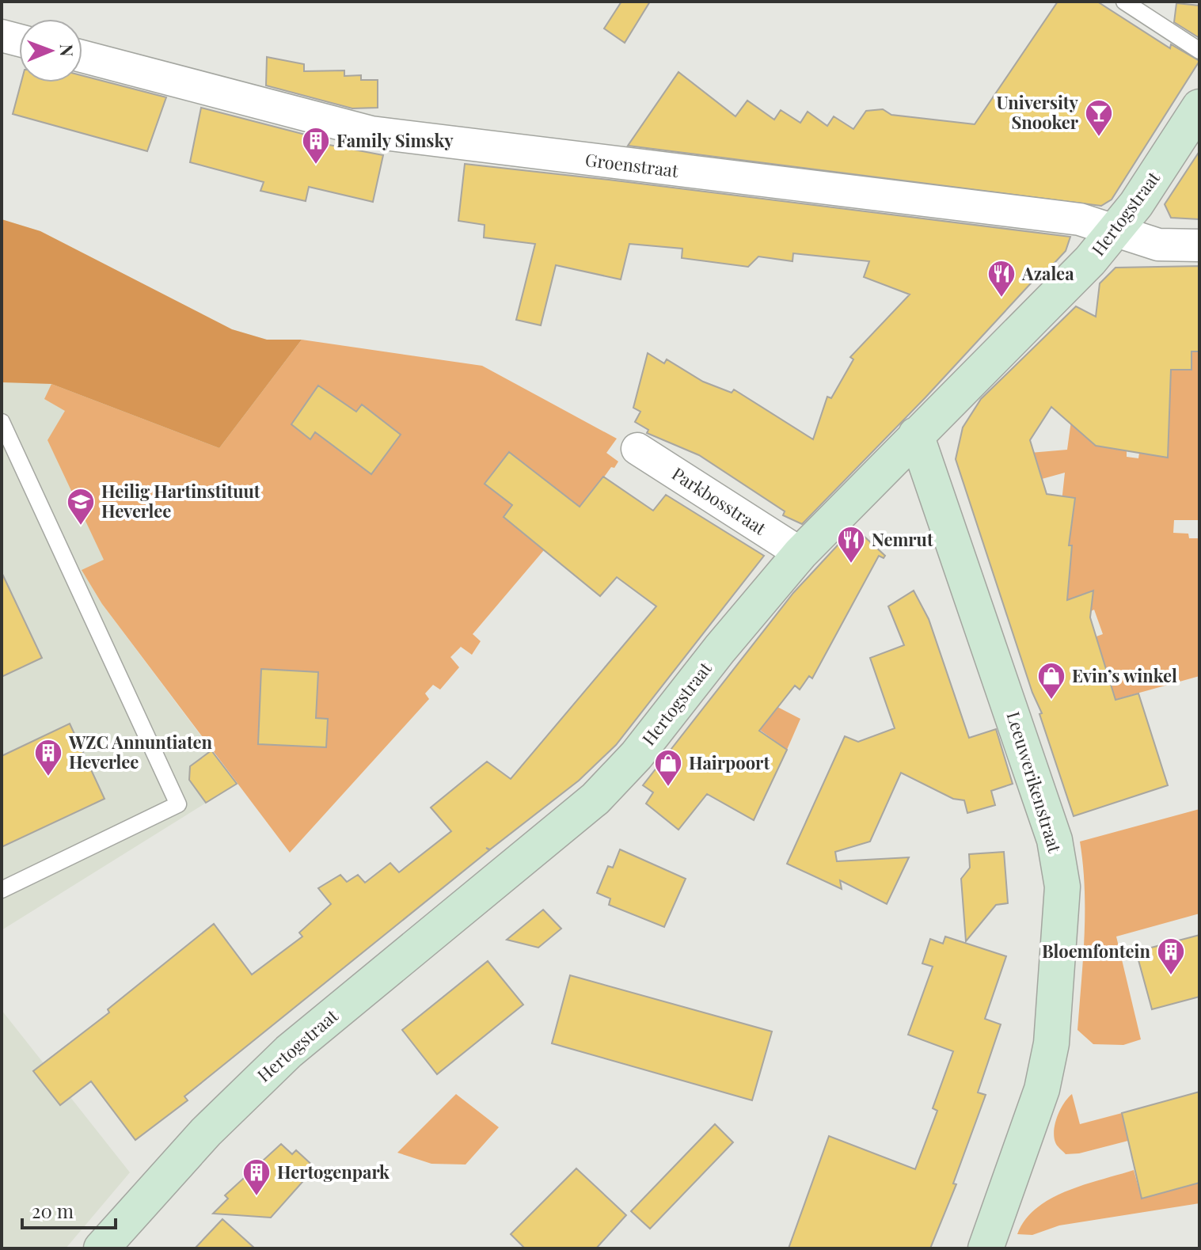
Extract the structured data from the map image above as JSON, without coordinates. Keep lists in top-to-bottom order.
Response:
{
  "streets": {
    "street": [
      "Groenstraat",
      "Hertogstraat",
      "Parkbosstraat",
      "Leeuwerikenstraat"
    ]
  },
  "crossings": [
    ["Groenstraat", "Hertogstraat"],
    ["Hertogstraat", "Parkbosstraat"],
    ["Hertogstraat", "Leeuwerikenstraat"]
  ],
  "places": {
    "bar": ["University Snooker"],
    "building": [
      "Family Simsky",
      "WZC Annuntiaten Heverlee",
      "Bloemfontein",
      "Hertogenpark"
    ],
    "restaurant": ["Azalea", "Nemrut"],
    "school or university": ["Heilig Hartinstituut Heverlee"],
    "shop": ["Evin’s winkel", "Hairpoort"]
  },
  "scale_bar": "20 m",
  "north": "right"
}
